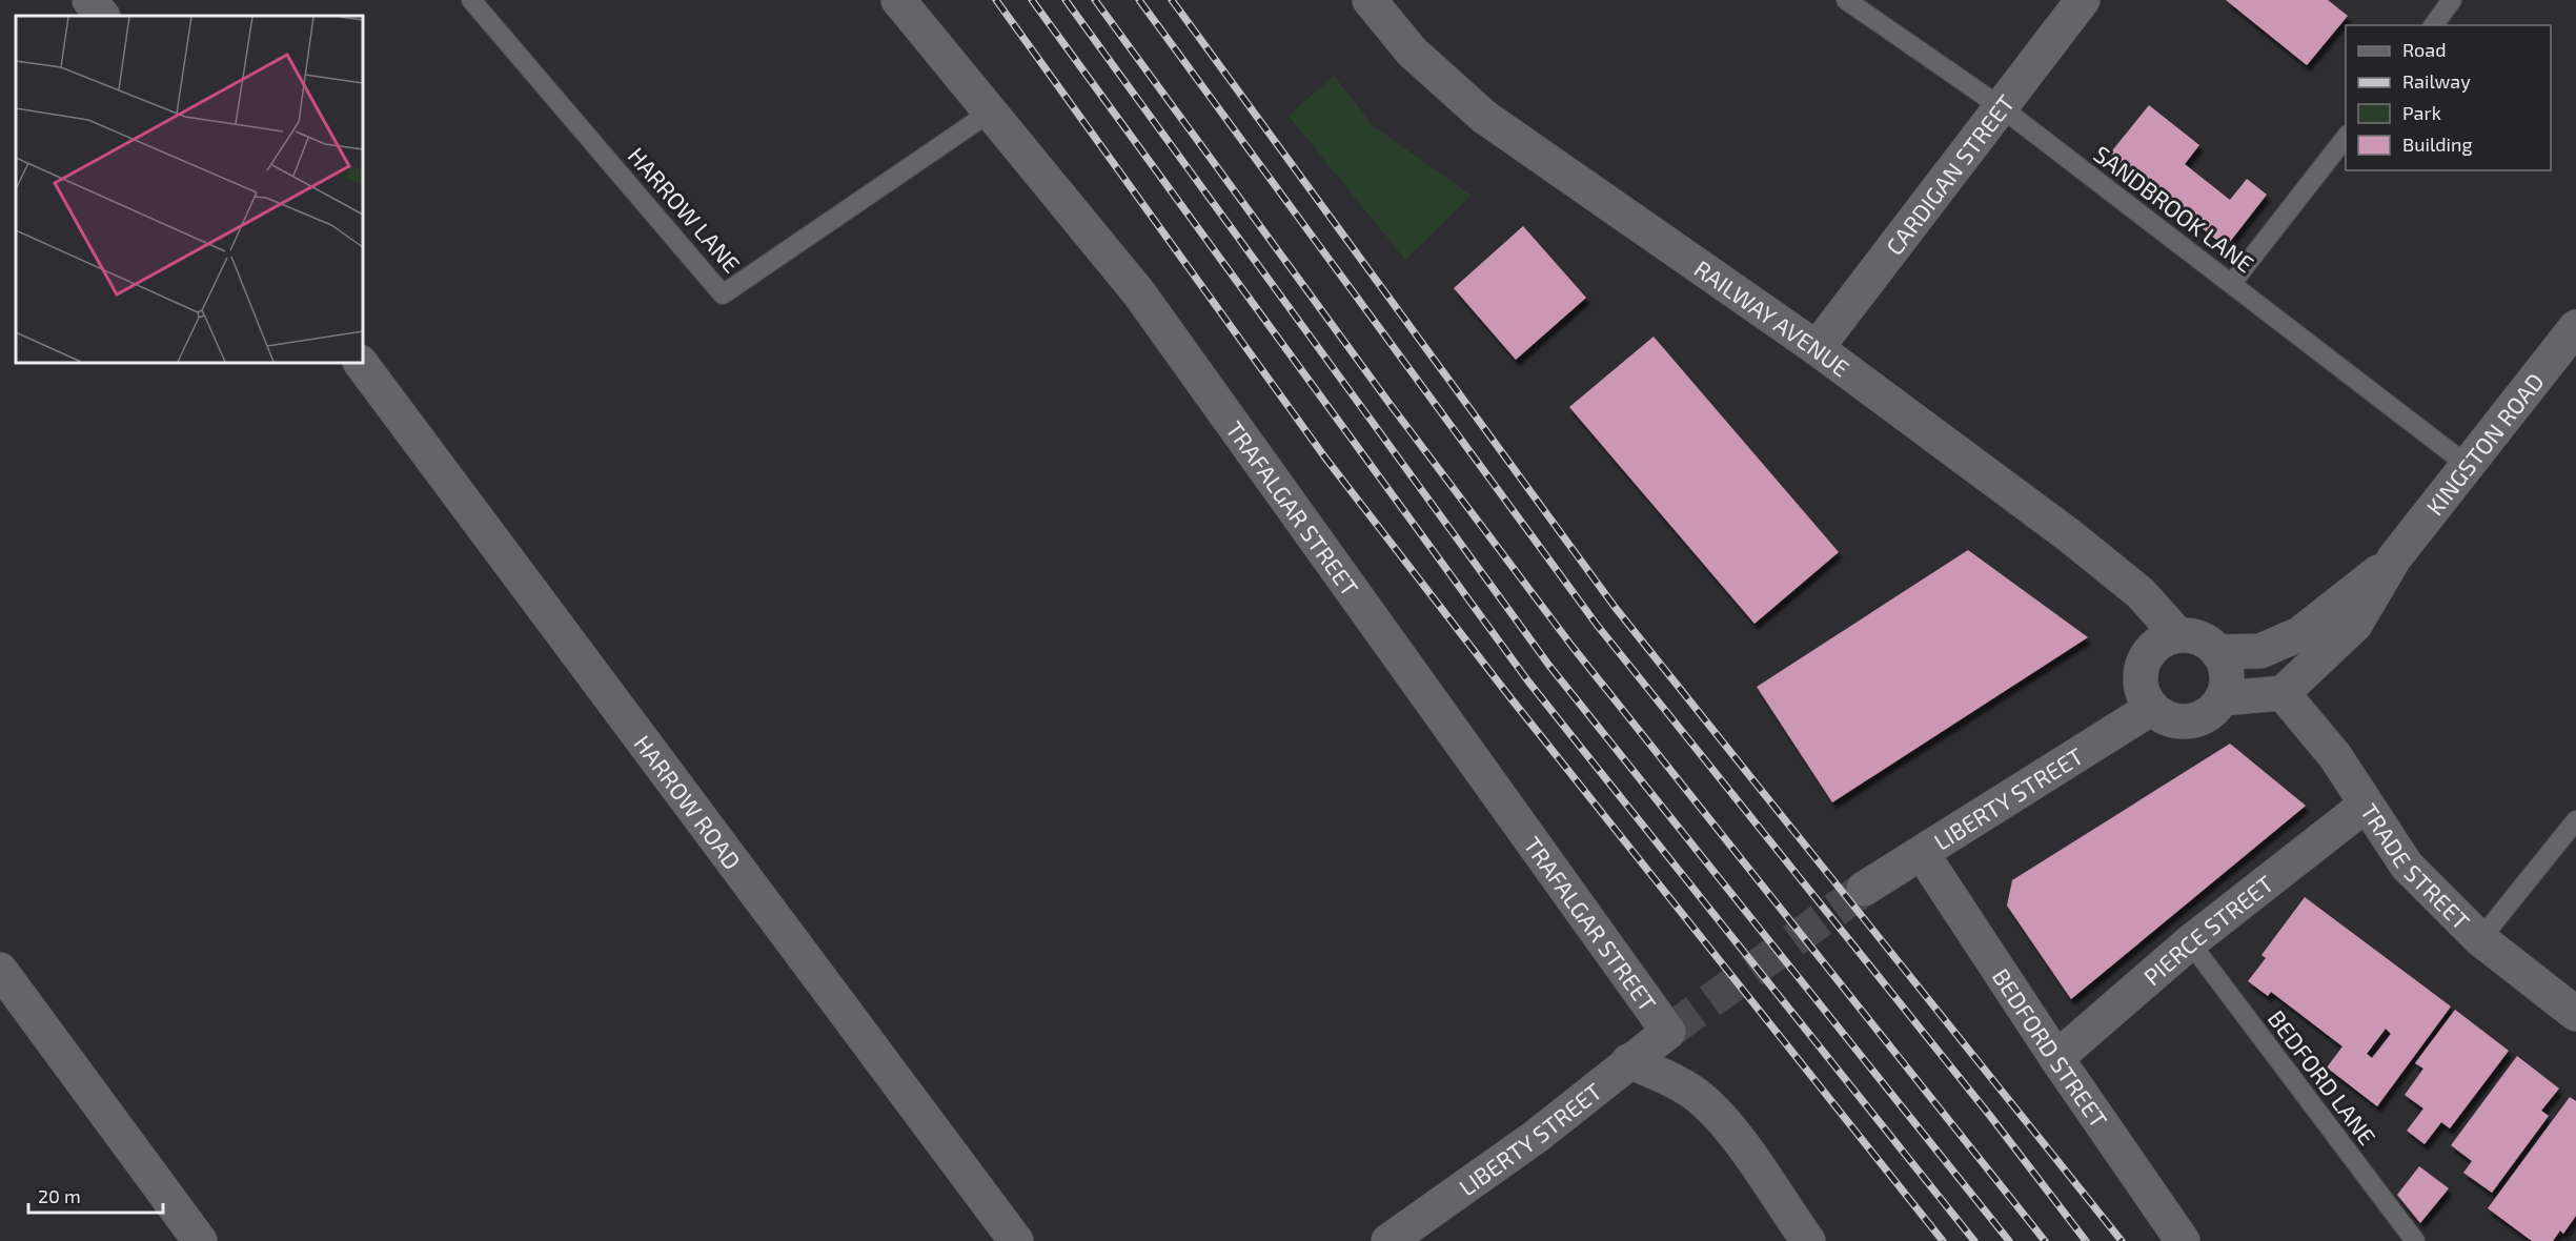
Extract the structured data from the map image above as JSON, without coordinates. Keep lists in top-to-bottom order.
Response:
{
  "streets": {
    "street": [
      "CARDIGAN STREET",
      "RAILWAY AVENUE",
      "KINGSTON ROAD",
      "TRAFALGAR STREET",
      "LIBERTY STREET",
      "HARROW ROAD",
      "TRADE STREET",
      "PIERCE STREET",
      "BEDFORD STREET"
    ],
    "lane": ["SANDBROOK LANE", "HARROW LANE", "BEDFORD LANE"]
  },
  "crossings": [
    ["CARDIGAN STREET", "SANDBROOK LANE"],
    ["CARDIGAN STREET", "RAILWAY AVENUE"],
    ["SANDBROOK LANE", "KINGSTON ROAD"],
    ["HARROW LANE", "TRAFALGAR STREET"],
    ["RAILWAY AVENUE", "KINGSTON ROAD"],
    ["RAILWAY AVENUE", "LIBERTY STREET"],
    ["KINGSTON ROAD", "LIBERTY STREET"],
    ["KINGSTON ROAD", "TRADE STREET"],
    ["TRAFALGAR STREET", "LIBERTY STREET"],
    ["LIBERTY STREET", "BEDFORD STREET"],
    ["TRADE STREET", "PIERCE STREET"],
    ["PIERCE STREET", "BEDFORD STREET"],
    ["PIERCE STREET", "BEDFORD LANE"]
  ],
  "legend": [
    "Road",
    "Railway",
    "Park",
    "Building"
  ],
  "scale_bar": "20 m"
}
